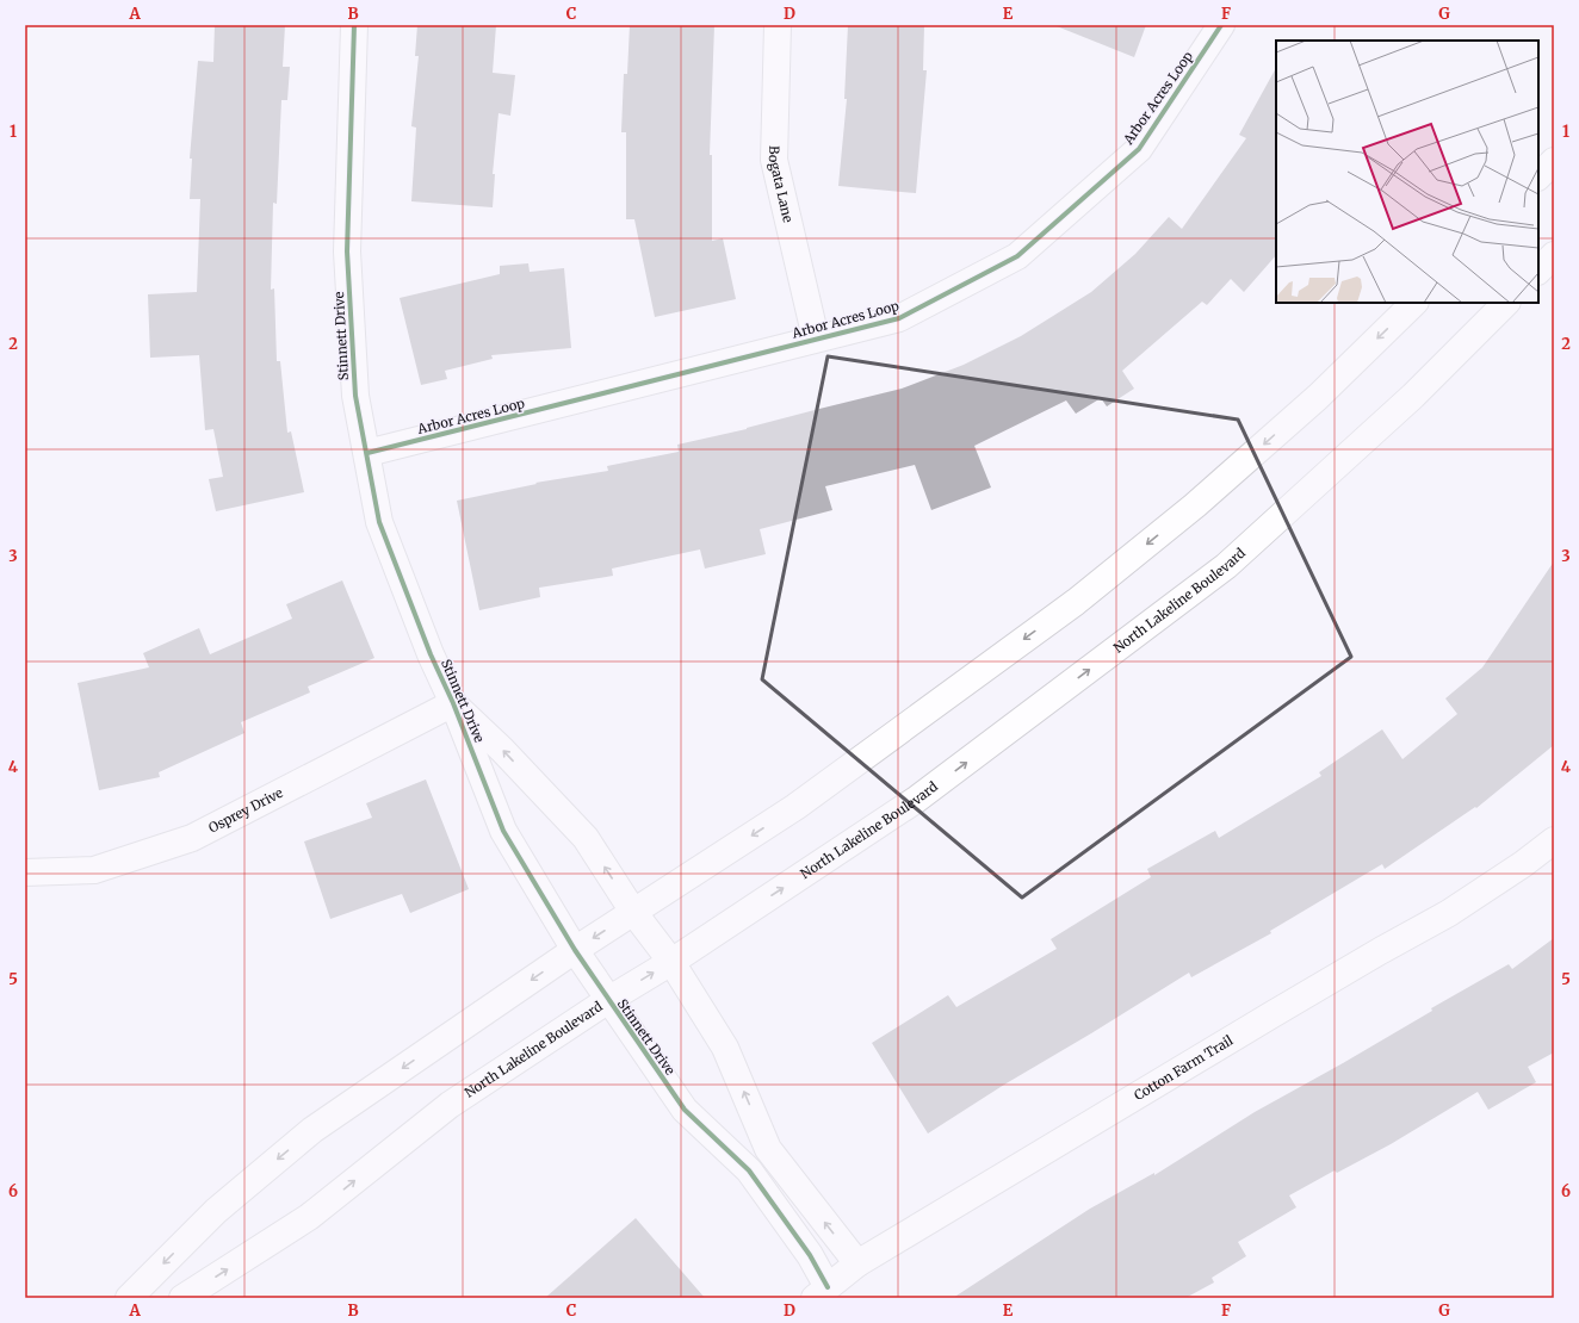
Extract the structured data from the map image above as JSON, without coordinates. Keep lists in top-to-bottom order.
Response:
{
  "streets": {
    "street": [
      "Arbor Acres Loop",
      "Bogata Lane",
      "Stinnett Drive",
      "North Lakeline Boulevard",
      "Osprey Drive",
      "Cotton Farm Trail"
    ]
  },
  "crossings": [
    ["Arbor Acres Loop", "Bogata Lane"],
    ["Arbor Acres Loop", "Stinnett Drive"],
    ["Stinnett Drive", "North Lakeline Boulevard"],
    ["Stinnett Drive", "Osprey Drive"],
    ["Stinnett Drive", "Cotton Farm Trail"]
  ],
  "grid": {
    "columns": [
      "A",
      "B",
      "C",
      "D",
      "E",
      "F",
      "G"
    ],
    "rows": [
      "1",
      "2",
      "3",
      "4",
      "5",
      "6"
    ]
  }
}
